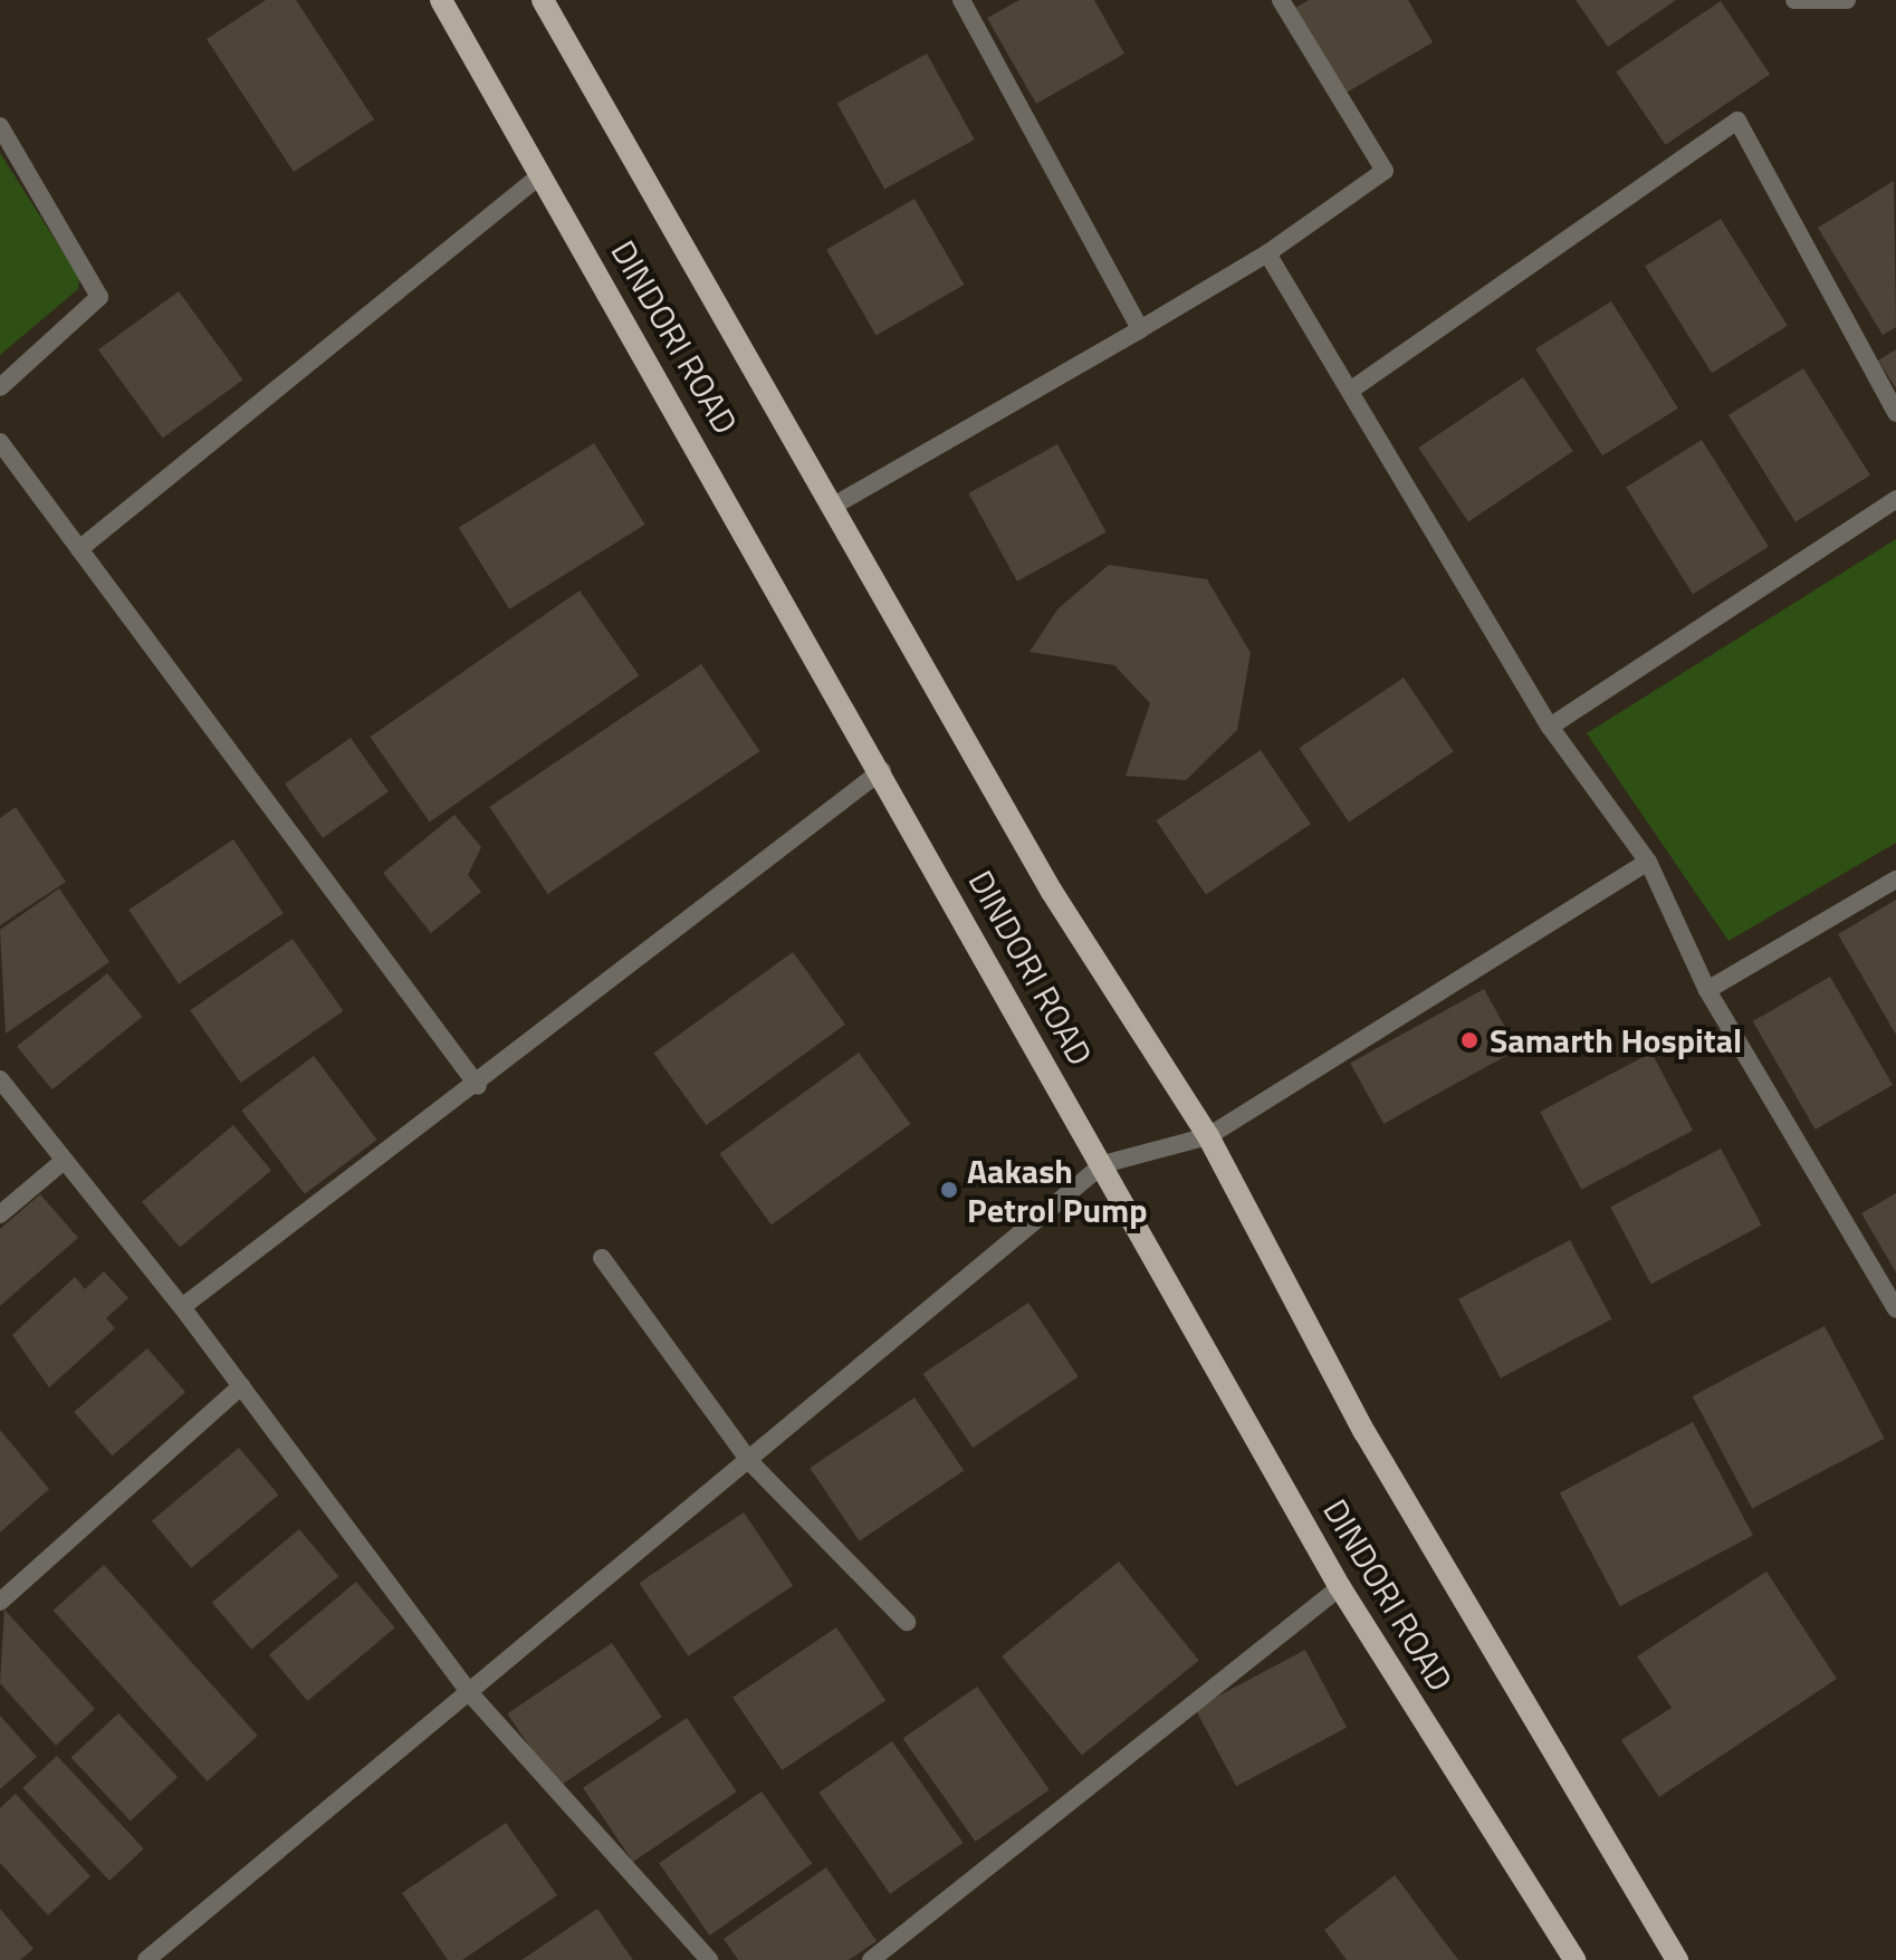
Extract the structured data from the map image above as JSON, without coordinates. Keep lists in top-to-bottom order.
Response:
{
  "streets": {
    "main road": ["DINDORI ROAD"]
  },
  "places": ["Samarth Hospital", "Aakash Petrol Pump"]
}
